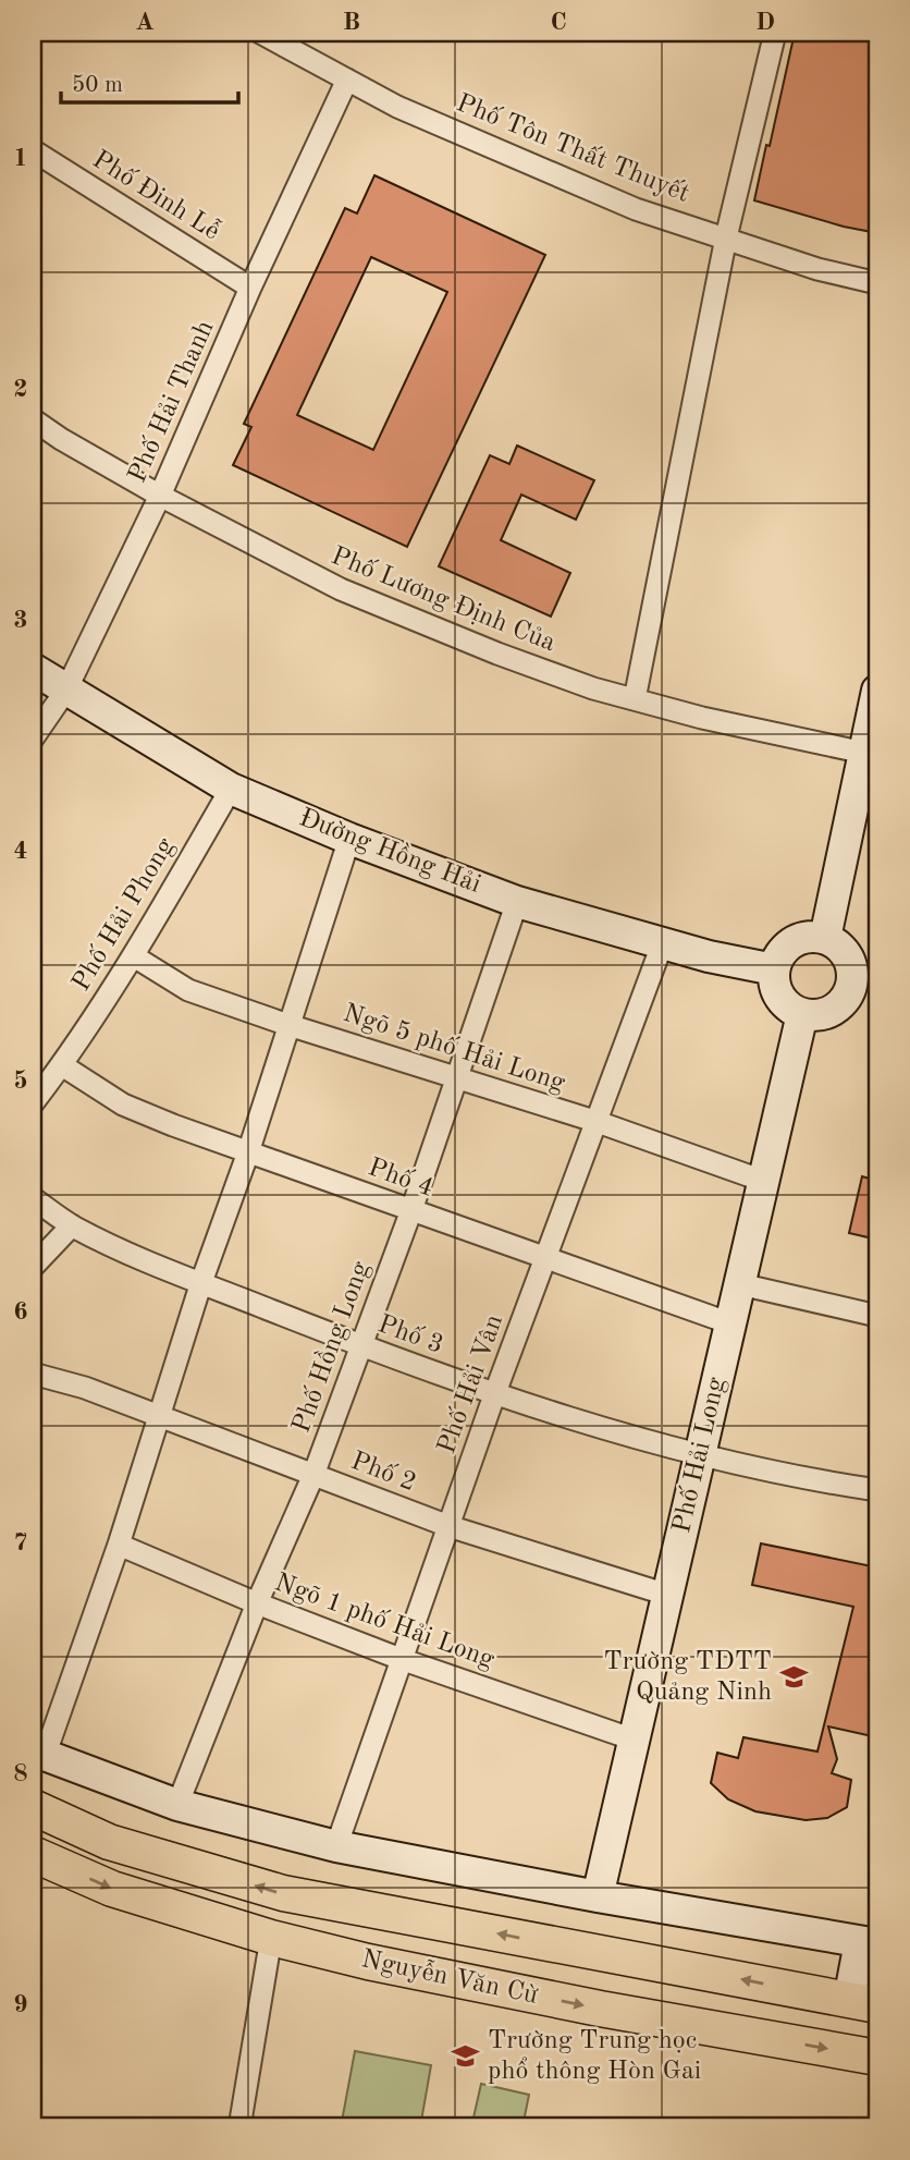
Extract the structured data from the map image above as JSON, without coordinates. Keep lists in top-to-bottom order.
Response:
{
  "streets": {
    "main road": ["Nguyễn Văn Cừ"],
    "street": [
      "Phố Tôn Thất Thuyết",
      "Phố Đinh Lễ",
      "Phố Hải Thanh",
      "Phố Lương Định Của",
      "Đường Hồng Hải",
      "Phố Hải Phong",
      "Ngõ 5 phố Hải Long",
      "Phố 4",
      "Phố 3",
      "Phố Hồng Long",
      "Phố Hải Vân",
      "Phố Hải Long",
      "Phố 2",
      "Ngõ 1 phố Hải Long"
    ]
  },
  "crossings": [
    ["Phố Tôn Thất Thuyết", "Phố Hải Thanh"],
    ["Phố Đinh Lễ", "Phố Hải Thanh"],
    ["Phố Hải Thanh", "Phố Lương Định Của"],
    ["Phố Hải Thanh", "Đường Hồng Hải"],
    ["Đường Hồng Hải", "Phố Hải Phong"],
    ["Đường Hồng Hải", "Phố Hồng Long"],
    ["Đường Hồng Hải", "Phố Hải Vân"],
    ["Đường Hồng Hải", "Phố Hải Long"],
    ["Phố Hải Phong", "Ngõ 5 phố Hải Long"],
    ["Phố Hải Phong", "Phố 4"],
    ["Ngõ 5 phố Hải Long", "Phố Hồng Long"],
    ["Ngõ 5 phố Hải Long", "Phố Hải Vân"],
    ["Ngõ 5 phố Hải Long", "Phố Hải Long"],
    ["Phố 4", "Phố Hồng Long"],
    ["Phố 4", "Phố Hải Vân"],
    ["Phố 4", "Phố Hải Long"],
    ["Phố 3", "Phố Hồng Long"],
    ["Phố 3", "Phố Hải Vân"],
    ["Phố 3", "Phố Hải Long"],
    ["Phố Hồng Long", "Phố 2"],
    ["Phố Hồng Long", "Ngõ 1 phố Hải Long"],
    ["Phố Hải Vân", "Phố 2"],
    ["Phố Hải Vân", "Ngõ 1 phố Hải Long"],
    ["Phố Hải Long", "Phố 2"],
    ["Phố Hải Long", "Ngõ 1 phố Hải Long"]
  ],
  "places": {
    "school or university": ["Trường TDTT Quảng Ninh", "Trường Trung học phổ thông Hòn Gai"]
  },
  "scale_bar": "50 m",
  "grid": {
    "columns": [
      "A",
      "B",
      "C",
      "D"
    ],
    "rows": [
      "1",
      "2",
      "3",
      "4",
      "5",
      "6",
      "7",
      "8",
      "9"
    ]
  }
}
